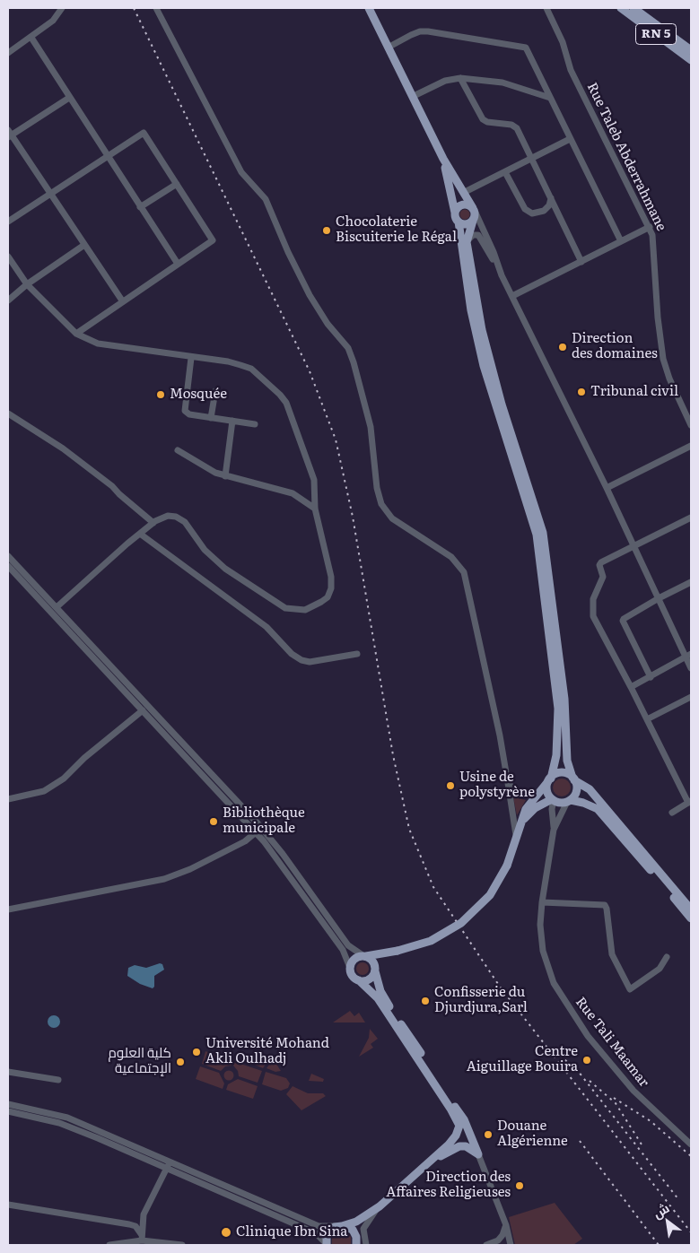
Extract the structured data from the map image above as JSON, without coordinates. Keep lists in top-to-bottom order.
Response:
{
  "streets": {
    "main road": ["RN 5"],
    "street": ["Rue Taleb Abderrahmane", "Rue Tali Maamar"]
  },
  "places": [
    "Chocolaterie Biscuiterie le Régal",
    "Direction des domaines",
    "Tribunal civil",
    "Mosquée",
    "Usine de polystyrène",
    "Bibliothèque municipale",
    "Confisserie du Djurdjura,Sarl",
    "Université Mohand Akli Oulhadj",
    "Centre Aiguillage Bouira",
    "كلية العلوم الإجتماعية",
    "Douane Algérienne",
    "Direction des Affaires Religieuses",
    "Clinique Ibn Sina"
  ],
  "north": "top left"
}
